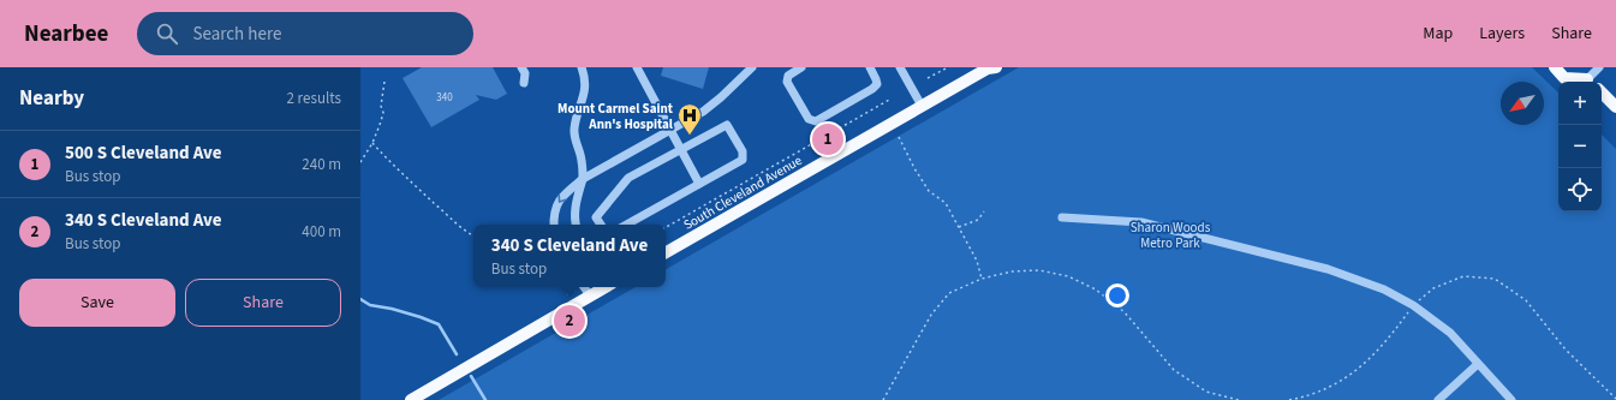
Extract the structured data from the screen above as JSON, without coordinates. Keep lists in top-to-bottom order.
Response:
{
  "streets": {
    "main road": ["South Cleveland Avenue"]
  },
  "parks": ["Sharon Woods Metro Park"],
  "places": {
    "hospital": ["Mount Carmel Saint Ann's Hospital"]
  },
  "house_numbers": ["340"],
  "north": "bottom left",
  "page": {
    "header": "Nearbee",
    "search": "Search here",
    "nav": ["Map", "Layers", "Share"],
    "heading": ["Nearby", "2 results"],
    "map_buttons": ["+", "−"],
    "pins": ["1", "2"],
    "list": [
      {
        "mark": "1",
        "name": "500 S Cleveland Ave",
        "note": "Bus stop",
        "value": "240 m"
      },
      {
        "mark": "2",
        "name": "340 S Cleveland Ave",
        "note": "Bus stop",
        "value": "400 m"
      }
    ],
    "popup": ["340 S Cleveland Ave", "Bus stop"],
    "buttons": ["Save", "Share"]
  }
}
